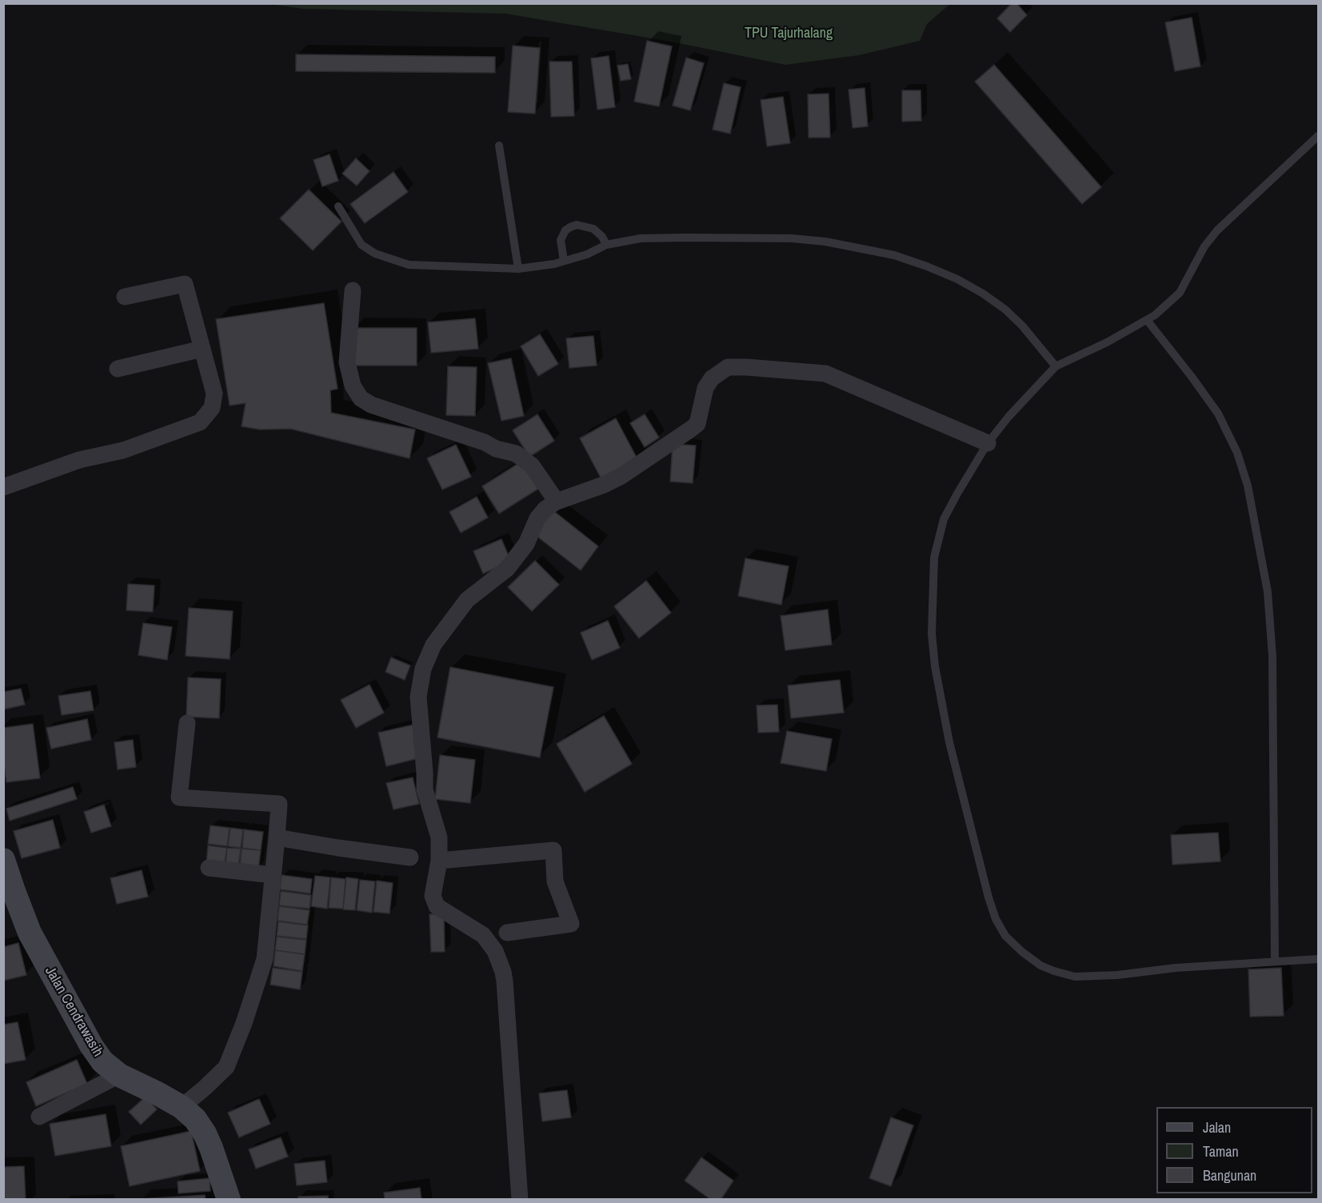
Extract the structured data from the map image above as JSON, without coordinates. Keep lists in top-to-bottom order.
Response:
{
  "streets": {
    "street": ["Jalan Cendrawasih"]
  },
  "parks": ["TPU Tajurhalang"],
  "legend": ["Jalan", "Taman", "Bangunan"]
}
